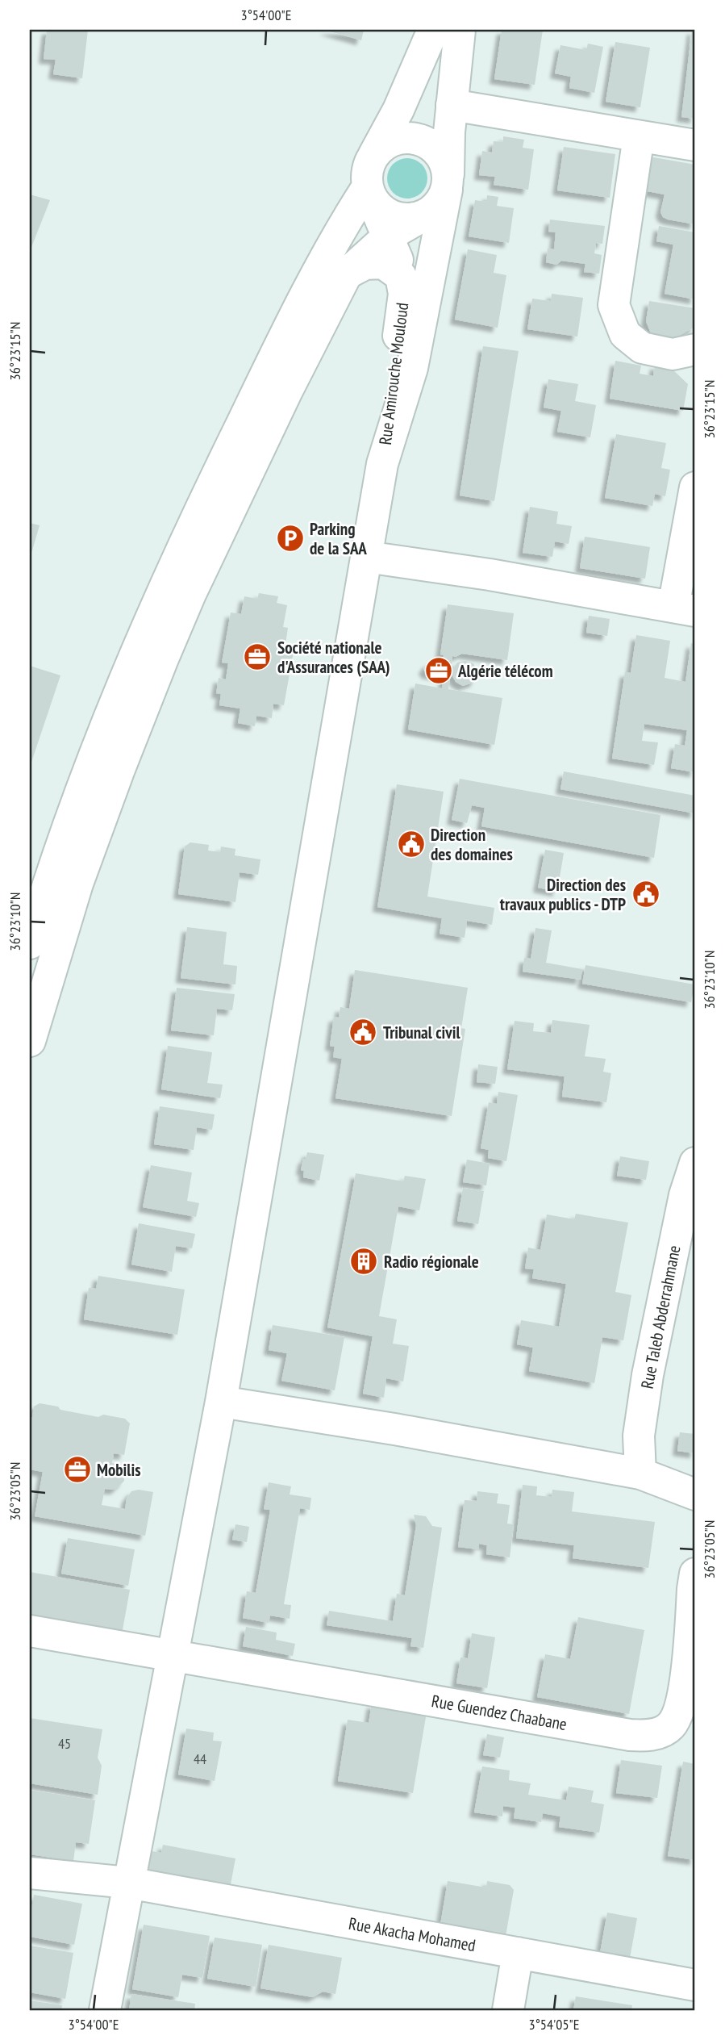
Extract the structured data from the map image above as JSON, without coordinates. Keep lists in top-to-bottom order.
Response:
{
  "streets": {
    "street": [
      "Rue Amirouche Mouloud",
      "Rue Taleb Abderrahmane",
      "Rue Guendez Chaabane",
      "Rue Akacha Mohamed"
    ]
  },
  "places": {
    "parking": ["Parking de la SAA"],
    "office": ["Société nationale d'Assurances (SAA)", "Algérie télécom", "Mobilis"],
    "public building": ["Direction des domaines", "Direction des travaux publics - DTP", "Tribunal civil"],
    "building": ["Radio régionale"]
  },
  "house_numbers": ["45", "44"],
  "coordinates": [
    "3°54'00\"E",
    "36°23'15\"N",
    "36°23'10\"N",
    "36°23'05\"N",
    "3°54'05\"E"
  ]
}
